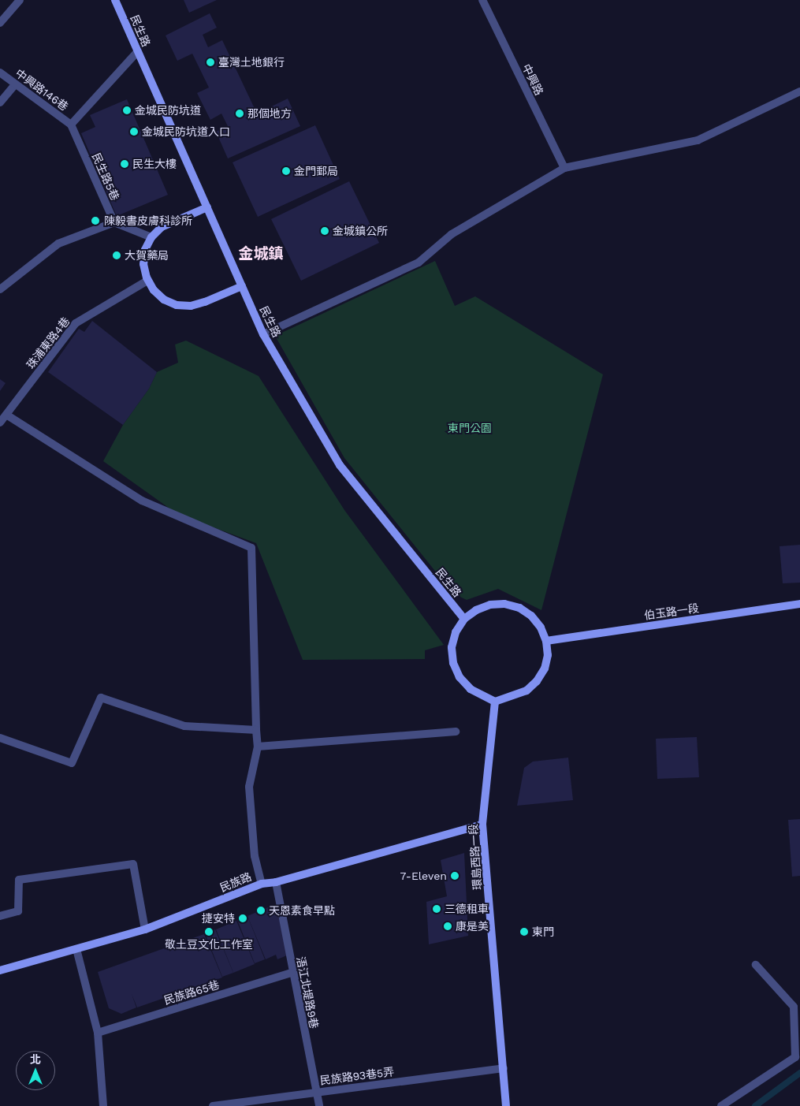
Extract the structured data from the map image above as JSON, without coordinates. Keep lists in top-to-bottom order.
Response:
{
  "streets": {
    "main road": [
      "民生路",
      "伯玉路一段",
      "環島西路一段",
      "民族路"
    ],
    "street": [
      "中興路",
      "中興路146巷",
      "民生路5巷",
      "珠浦東路4巷",
      "民族路65巷",
      "浯江北堤路9巷",
      "民族路93巷5弄"
    ]
  },
  "crossings": [
    ["民生路", "珠浦東路4巷"],
    ["民生路", "伯玉路一段"],
    ["民生路", "環島西路一段"],
    ["中興路146巷", "民生路5巷"],
    ["伯玉路一段", "環島西路一段"],
    ["環島西路一段", "民族路"],
    ["環島西路一段", "民族路93巷5弄"],
    ["民族路", "浯江北堤路9巷"],
    ["民族路65巷", "浯江北堤路9巷"],
    ["浯江北堤路9巷", "民族路93巷5弄"]
  ],
  "districts": ["金城鎮"],
  "parks": ["東門公園"],
  "places": [
    "臺灣土地銀行",
    "金城民防坑道",
    "那個地方",
    "金城民防坑道入口",
    "民生大樓",
    "金門郵局",
    "陳毅書皮膚科診所",
    "金城鎮公所",
    "大賀藥局",
    "7-Eleven",
    "三德租車",
    "天恩素食早點",
    "捷安特",
    "康是美",
    "敬土豆文化工作室",
    "東門"
  ],
  "north": "top"
}
